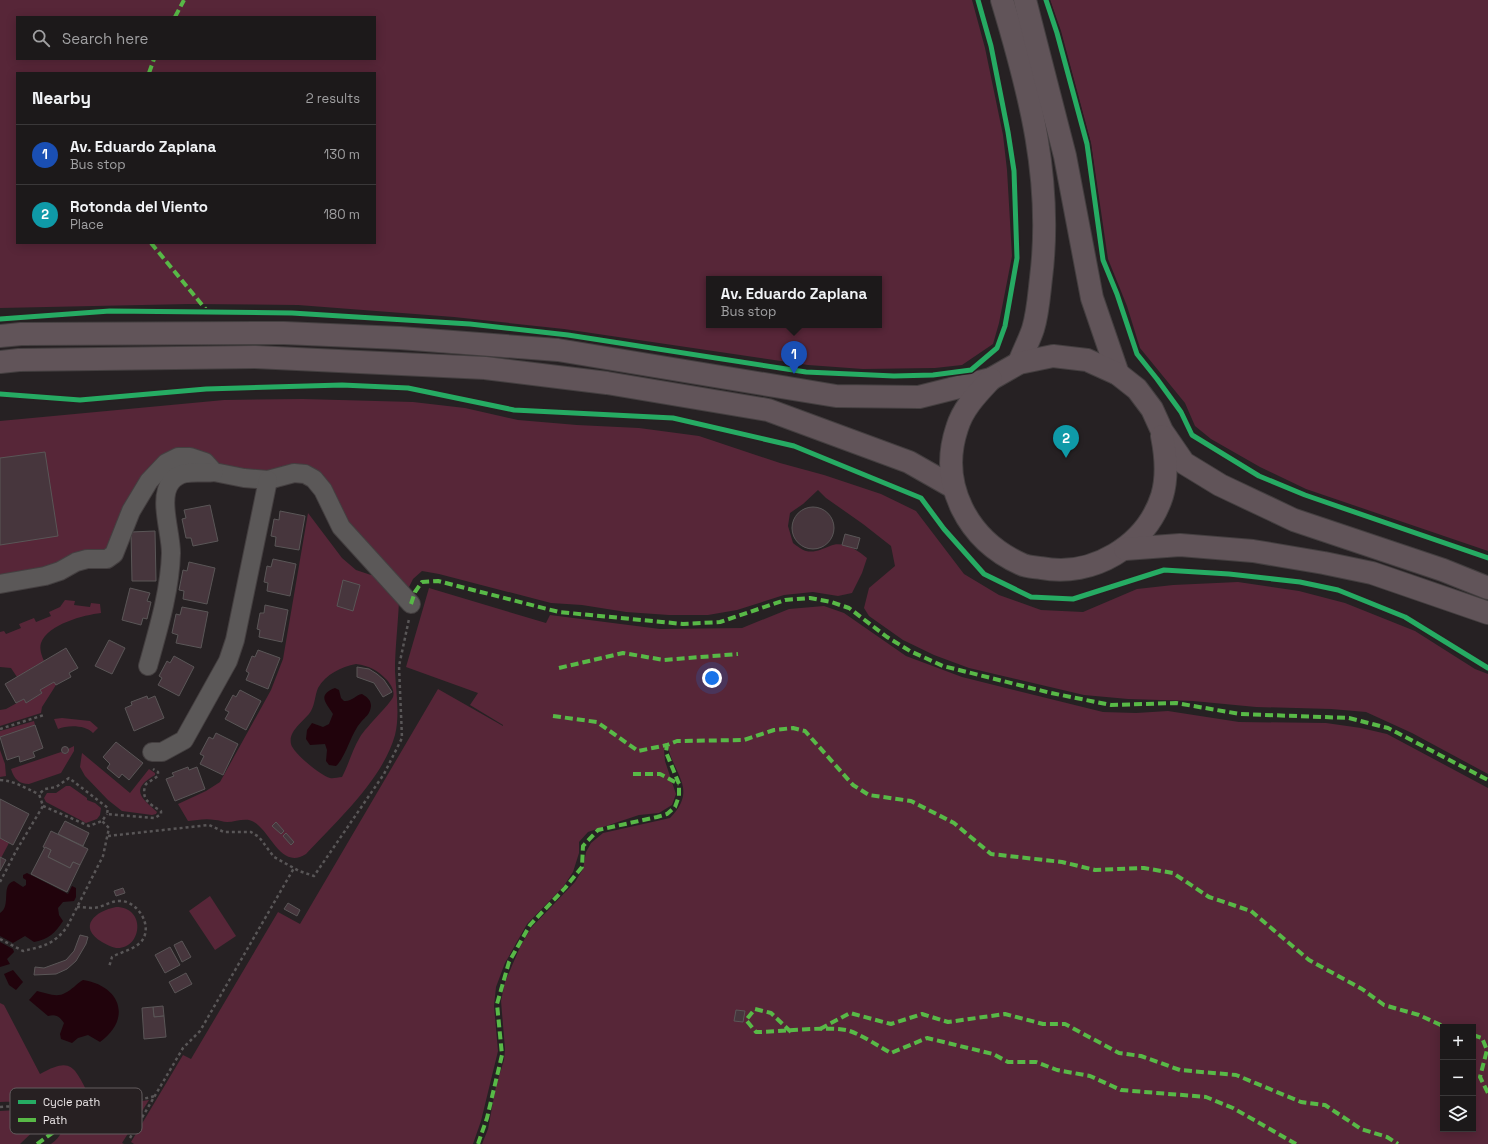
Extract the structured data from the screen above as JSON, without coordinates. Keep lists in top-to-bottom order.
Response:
{
  "legend": ["Cycle path", "Path"],
  "page": {
    "search": "Search here",
    "heading": ["Nearby", "2 results"],
    "list": [
      {
        "mark": "1",
        "name": "Av. Eduardo Zaplana",
        "note": "Bus stop",
        "value": "130 m"
      },
      {
        "mark": "2",
        "name": "Rotonda del Viento",
        "note": "Place",
        "value": "180 m"
      }
    ],
    "popup": ["Av. Eduardo Zaplana", "Bus stop"],
    "pins": ["1", "2"],
    "map_buttons": ["+", "−"]
  }
}
